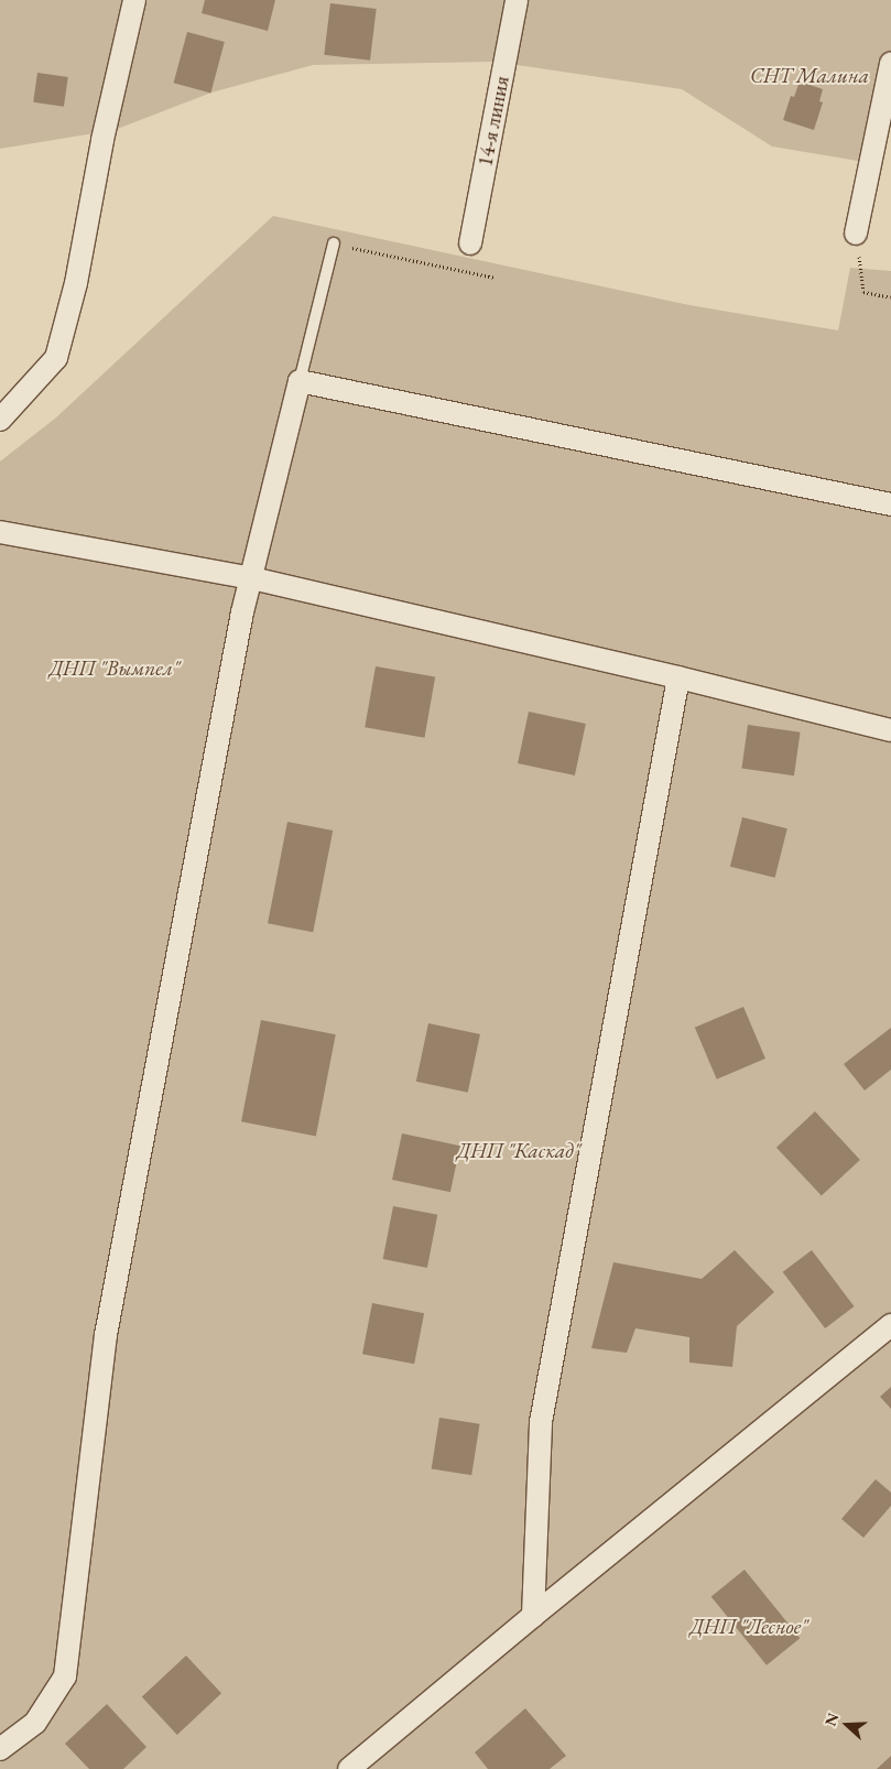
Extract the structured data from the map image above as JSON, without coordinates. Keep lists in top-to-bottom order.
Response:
{
  "streets": {
    "street": ["14-я линия"]
  },
  "parks": [
    "СНТ Малина",
    "ДНП \"Вымпел\"",
    "ДНП \"Каскад\"",
    "ДНП \"Лесное\""
  ],
  "north": "left"
}
